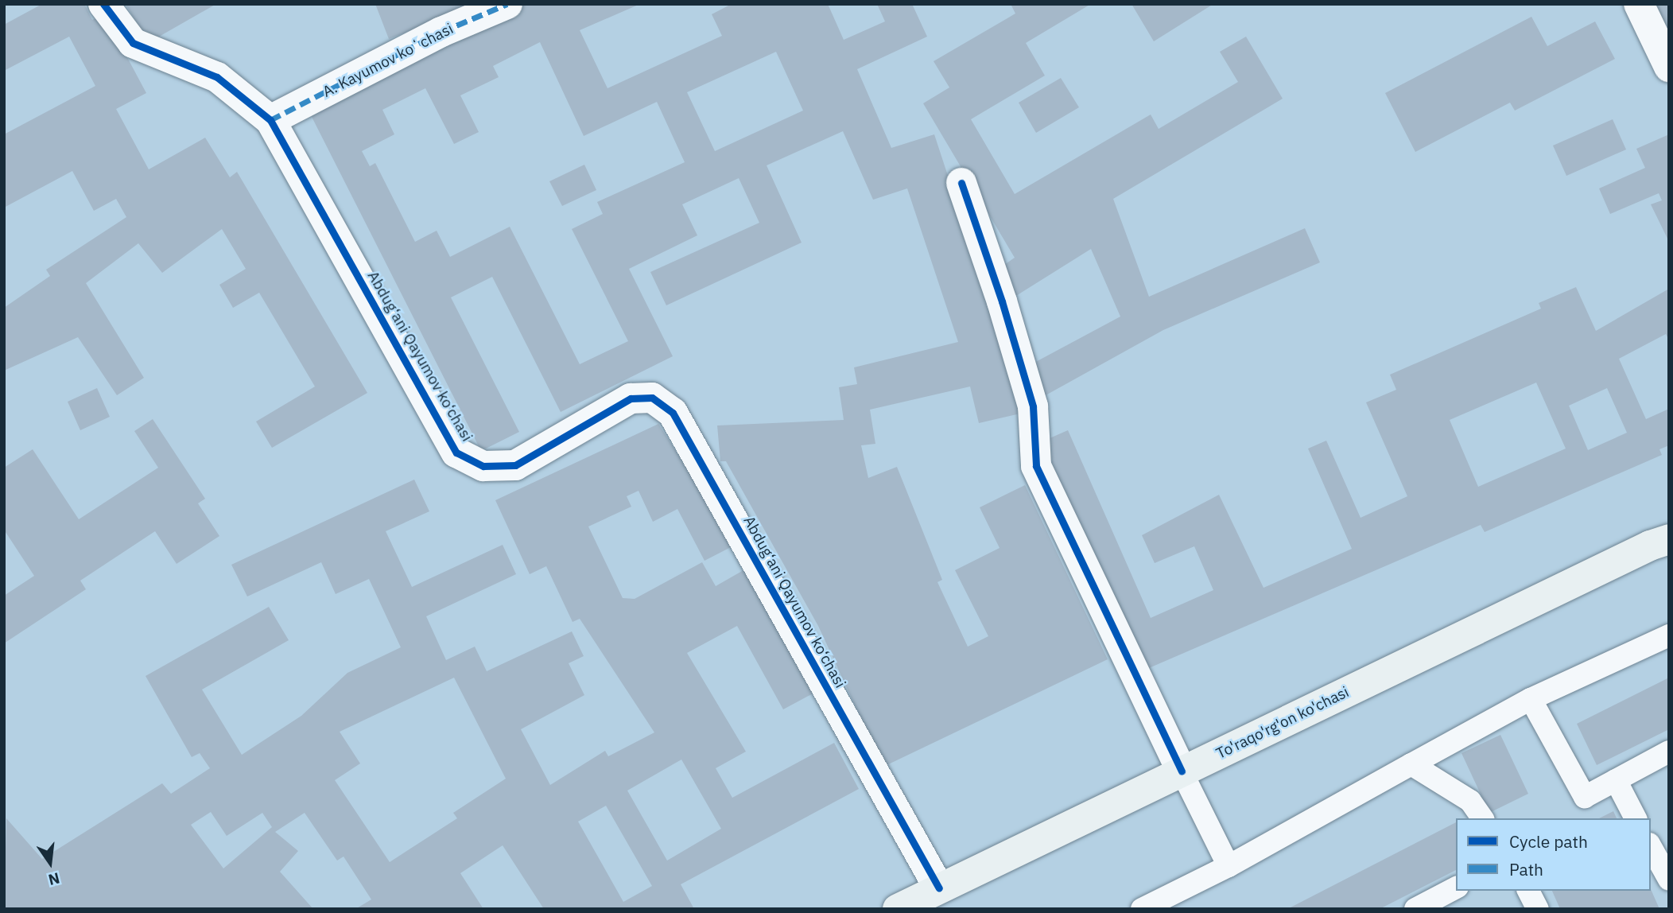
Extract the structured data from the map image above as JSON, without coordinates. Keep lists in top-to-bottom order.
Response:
{
  "streets": {
    "main road": ["To'raqo'rg'on ko'chasi"],
    "street": ["A. Kayumov koʻchasi", "Abdug‘ani Qayumov ko‘chasi"]
  },
  "crossings": [
    ["A. Kayumov koʻchasi", "Abdug‘ani Qayumov ko‘chasi"],
    ["Abdug‘ani Qayumov ko‘chasi", "To'raqo'rg'on ko'chasi"]
  ],
  "legend": ["Cycle path", "Path"],
  "north": "bottom"
}
